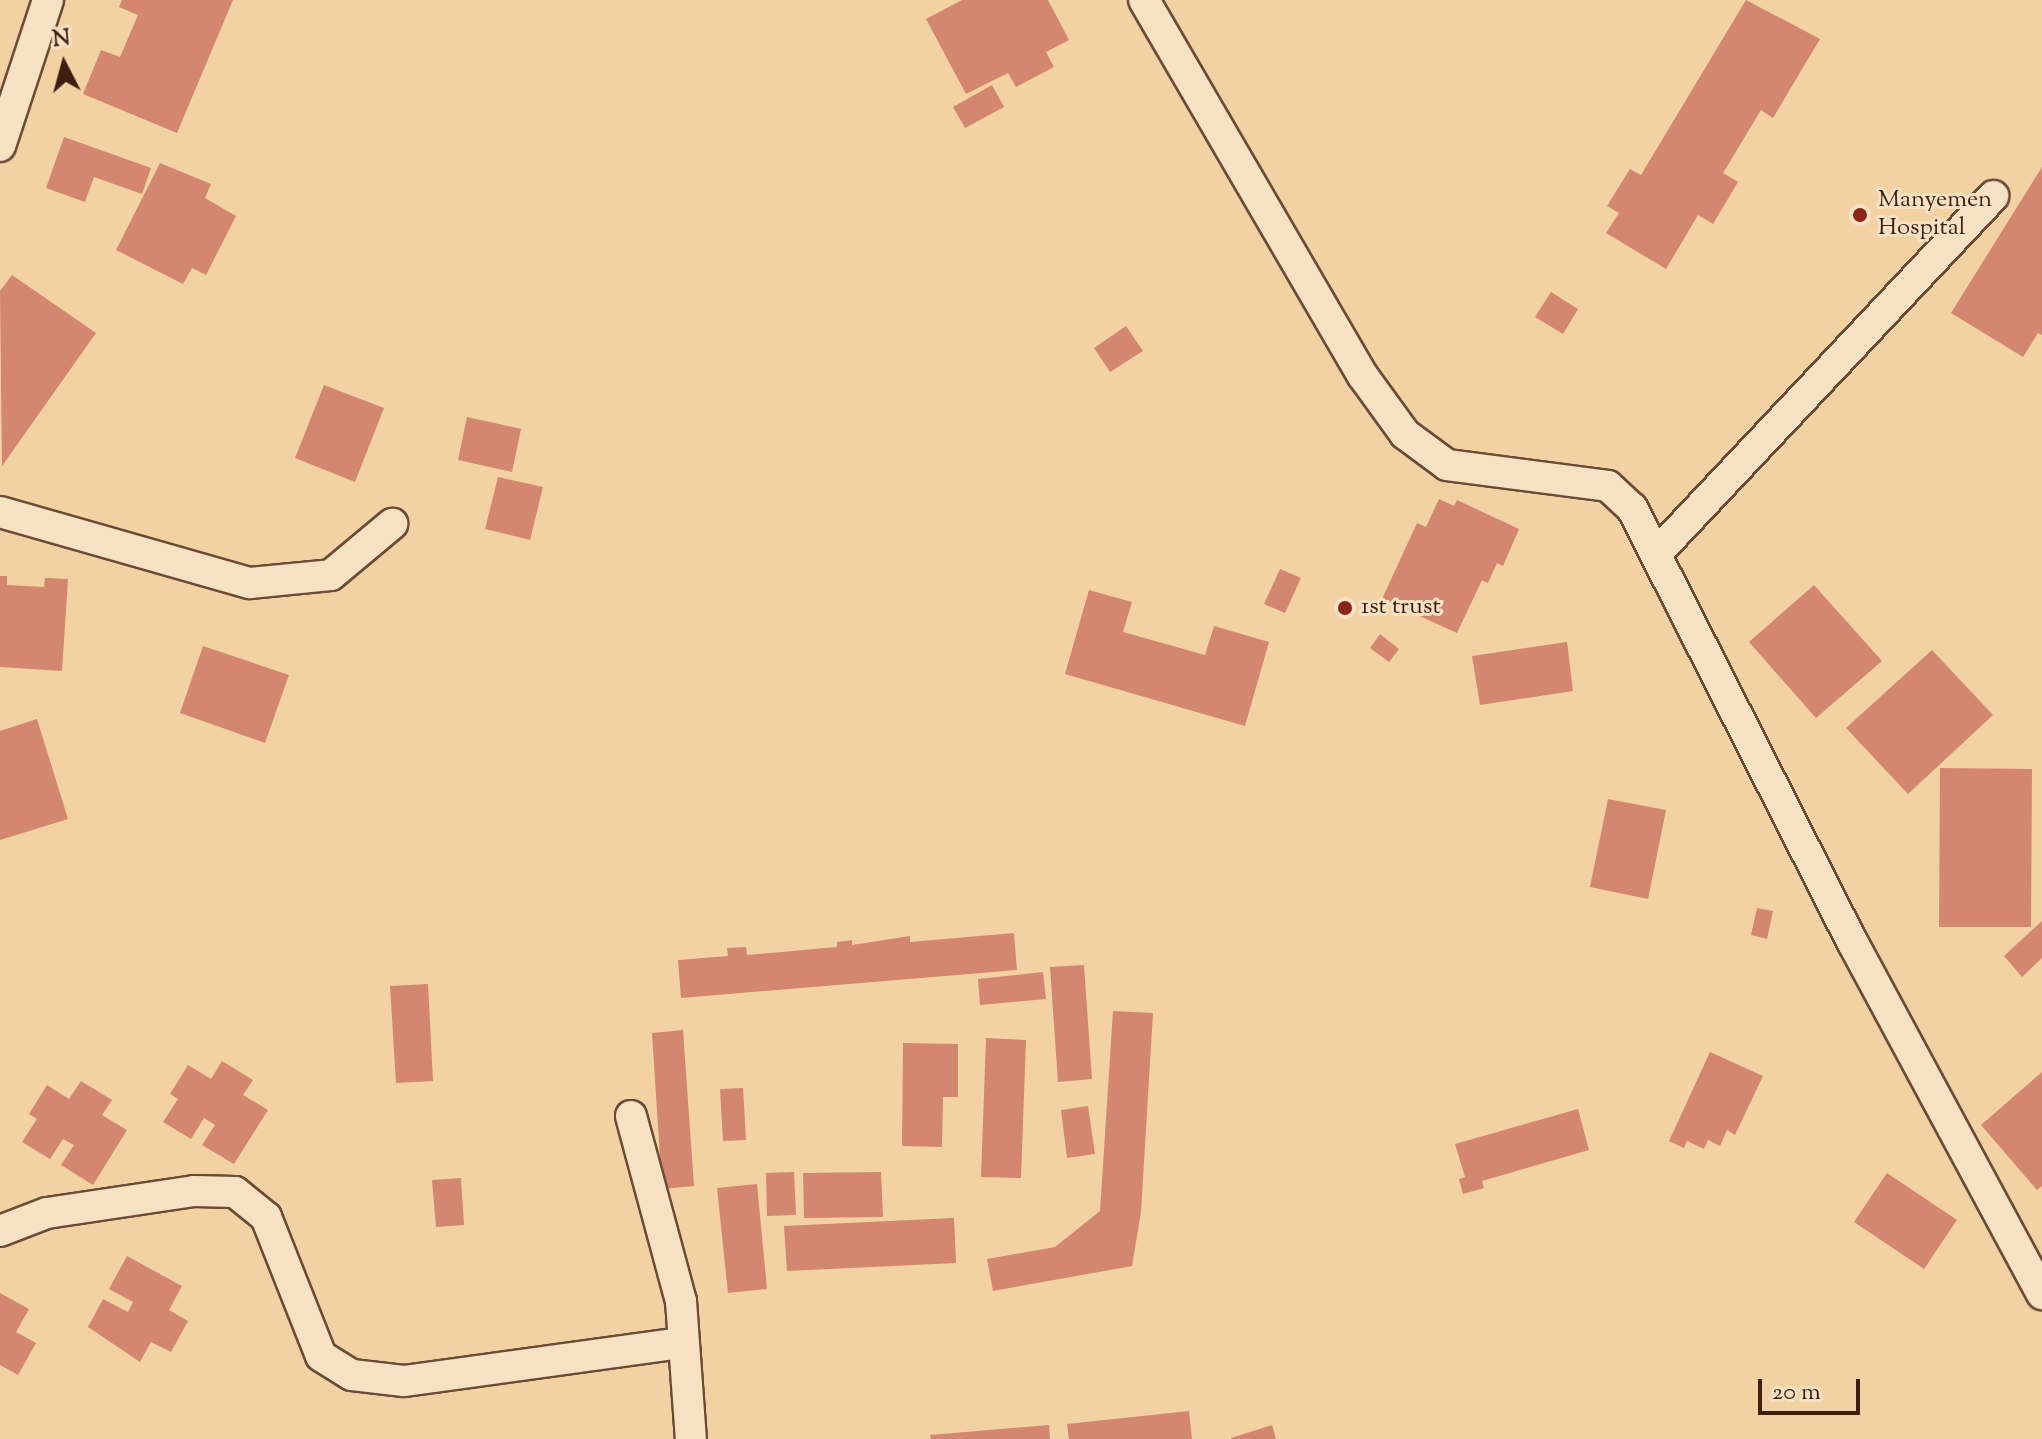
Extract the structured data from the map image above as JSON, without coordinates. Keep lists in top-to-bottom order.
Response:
{
  "places": ["Manyemen Hospital", "1st trust"],
  "scale_bar": "20 m",
  "north": "top"
}
